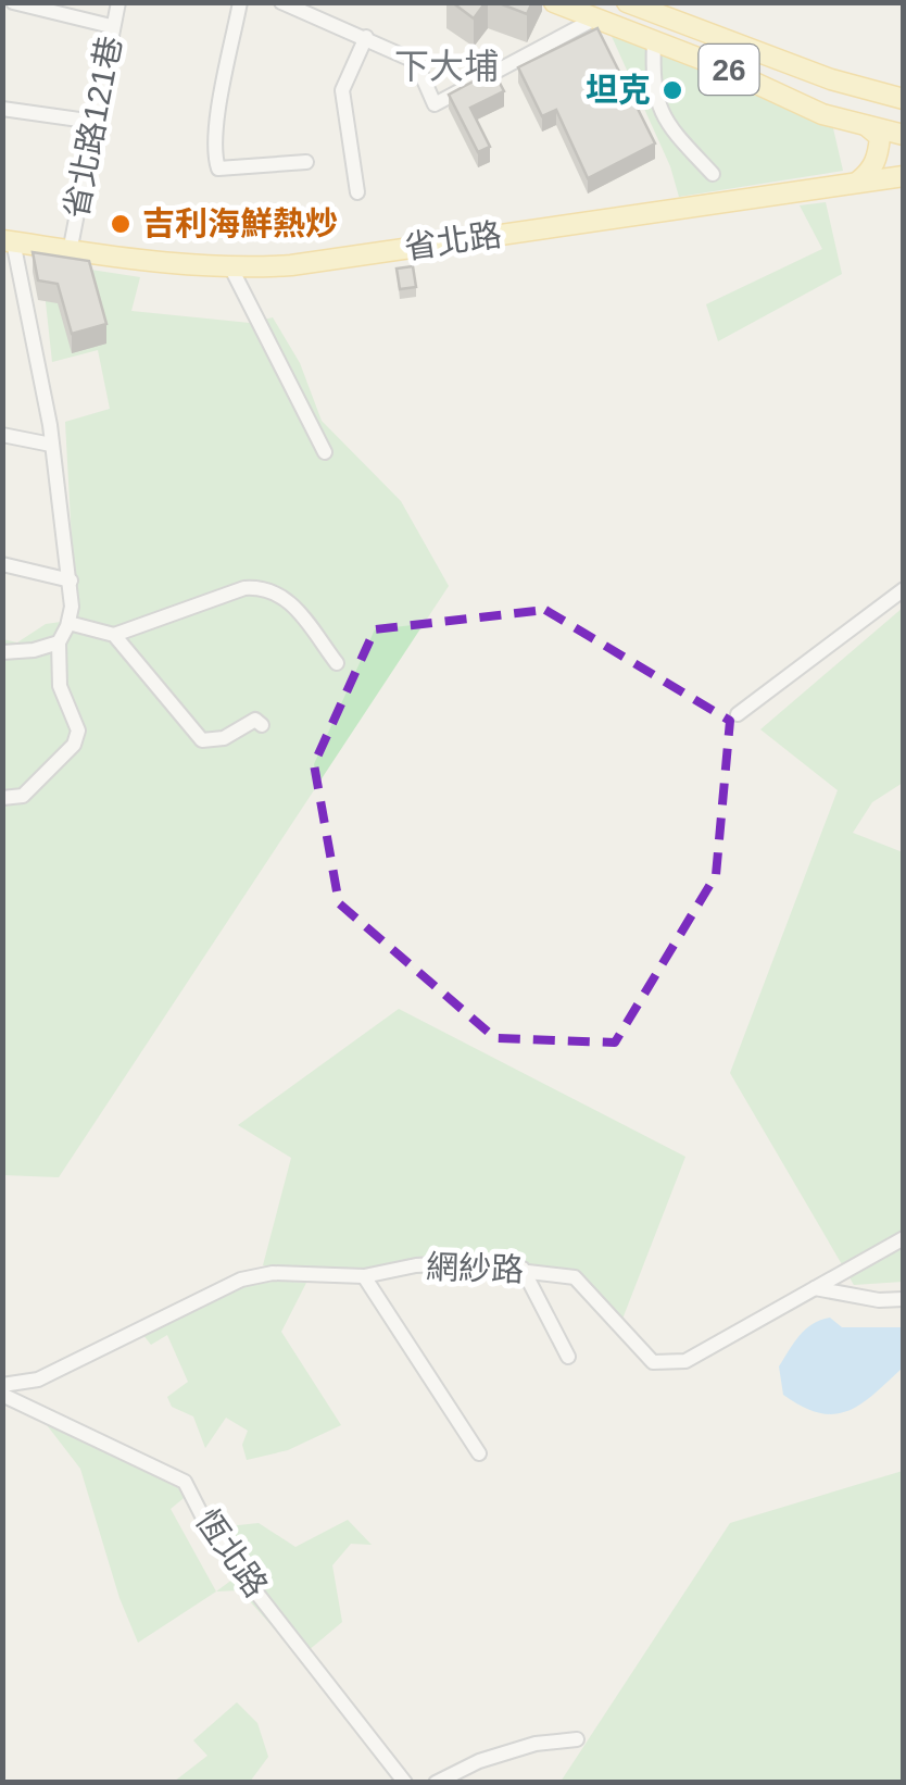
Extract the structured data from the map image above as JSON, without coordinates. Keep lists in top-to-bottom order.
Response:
{
  "streets": {
    "main road": ["26", "省北路"],
    "street": ["省北路121巷", "網紗路", "恆北路"]
  },
  "crossings": [
    ["省北路121巷", "省北路"]
  ],
  "districts": ["下大埔"],
  "places": ["坦克", "吉利海鮮熱炒"]
}
